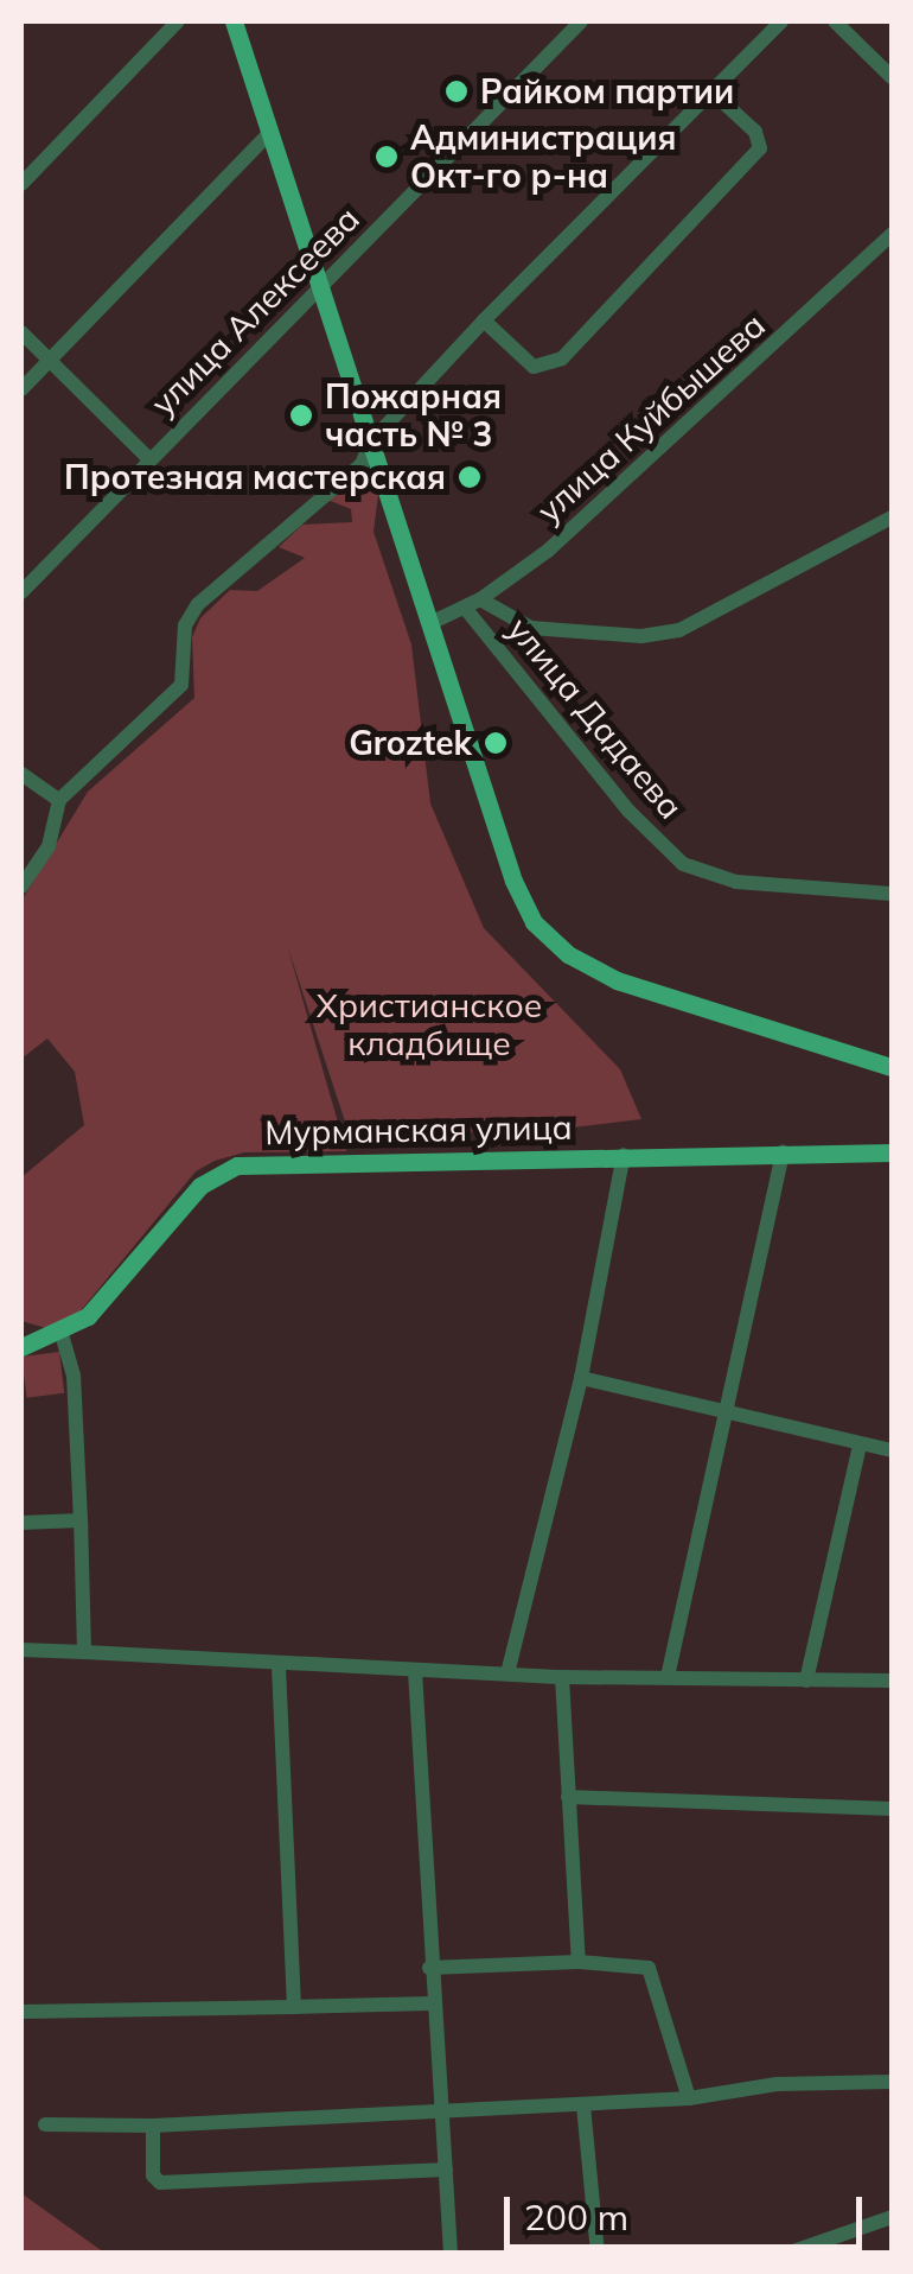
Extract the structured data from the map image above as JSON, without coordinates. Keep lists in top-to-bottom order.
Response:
{
  "streets": {
    "main road": ["Мурманская улица"],
    "street": ["улица Алексеева", "улица Куйбышева", "улица Дадаева"]
  },
  "crossings": [
    ["улица Куйбышева", "улица Дадаева"]
  ],
  "parks": ["Христианское кладбище"],
  "places": [
    "Райком партии",
    "Администрация Окт-го р-на",
    "Пожарная часть № 3",
    "Протезная мастерская",
    "Groztek"
  ],
  "scale_bar": "200 m"
}
